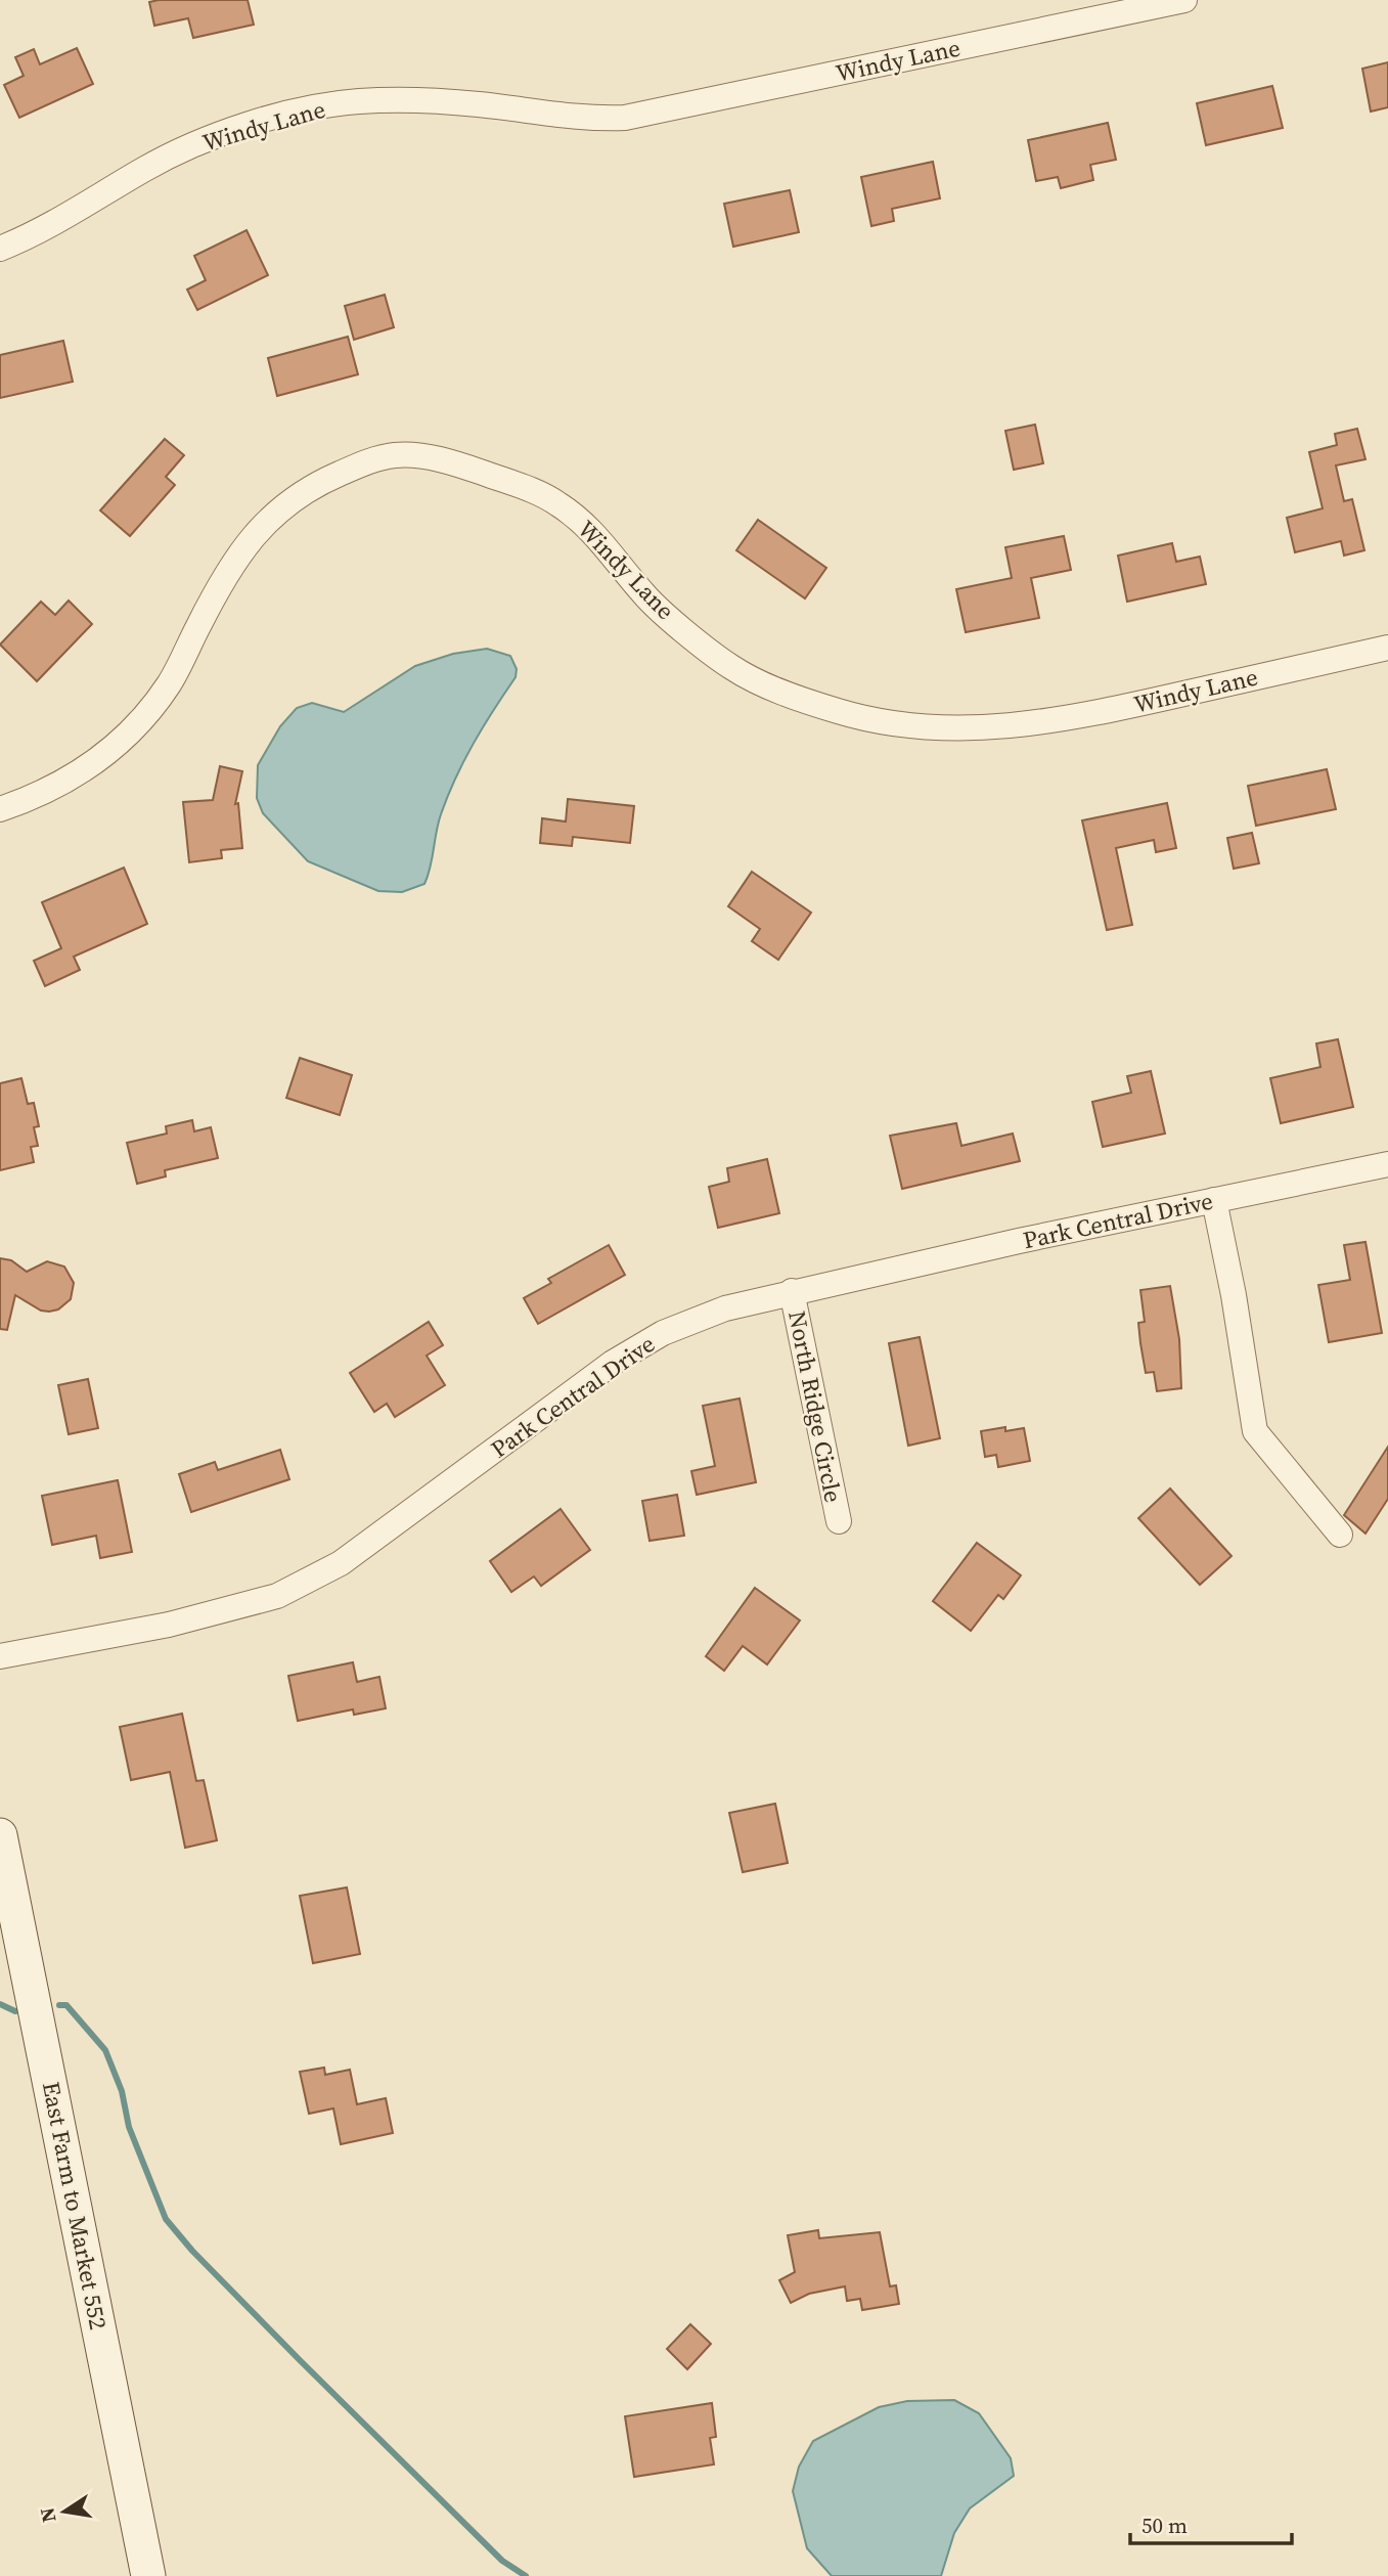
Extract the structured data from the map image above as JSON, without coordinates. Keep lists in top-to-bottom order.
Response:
{
  "streets": {
    "main road": ["East Farm to Market 552"],
    "street": ["Windy Lane", "Park Central Drive", "North Ridge Circle"]
  },
  "crossings": [
    ["Park Central Drive", "North Ridge Circle"]
  ],
  "scale_bar": "50 m",
  "north": "left"
}
